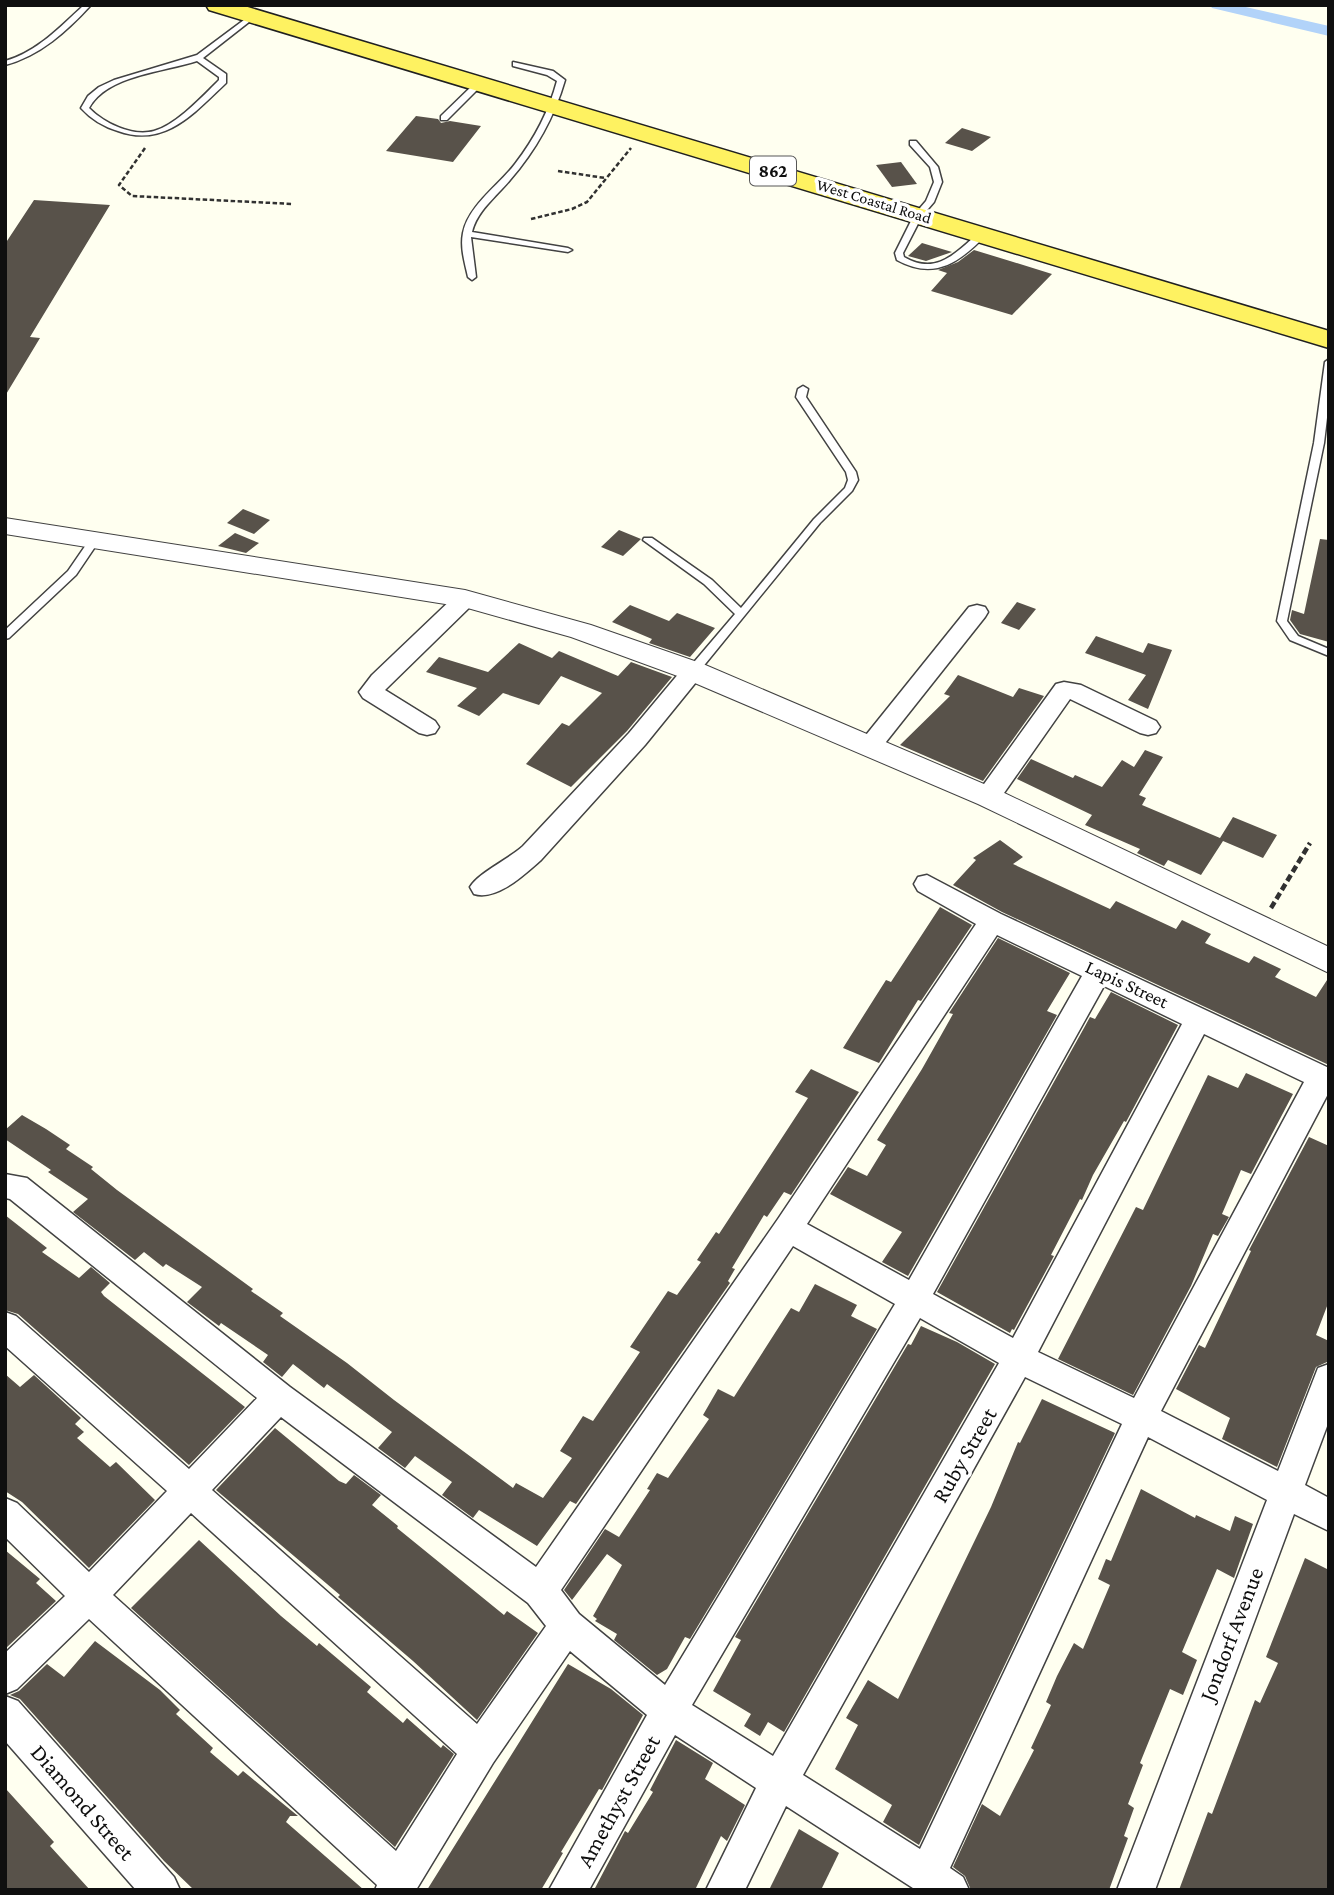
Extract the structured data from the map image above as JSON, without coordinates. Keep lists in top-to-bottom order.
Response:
{
  "streets": {
    "main road": ["862", "West Coastal Road"],
    "street": [
      "Lapis Street",
      "Ruby Street",
      "Jondorf Avenue",
      "Amethyst Street",
      "Diamond Street"
    ]
  },
  "crossings": [
    ["Lapis Street", "Ruby Street"],
    ["Lapis Street", "Amethyst Street"]
  ]
}
